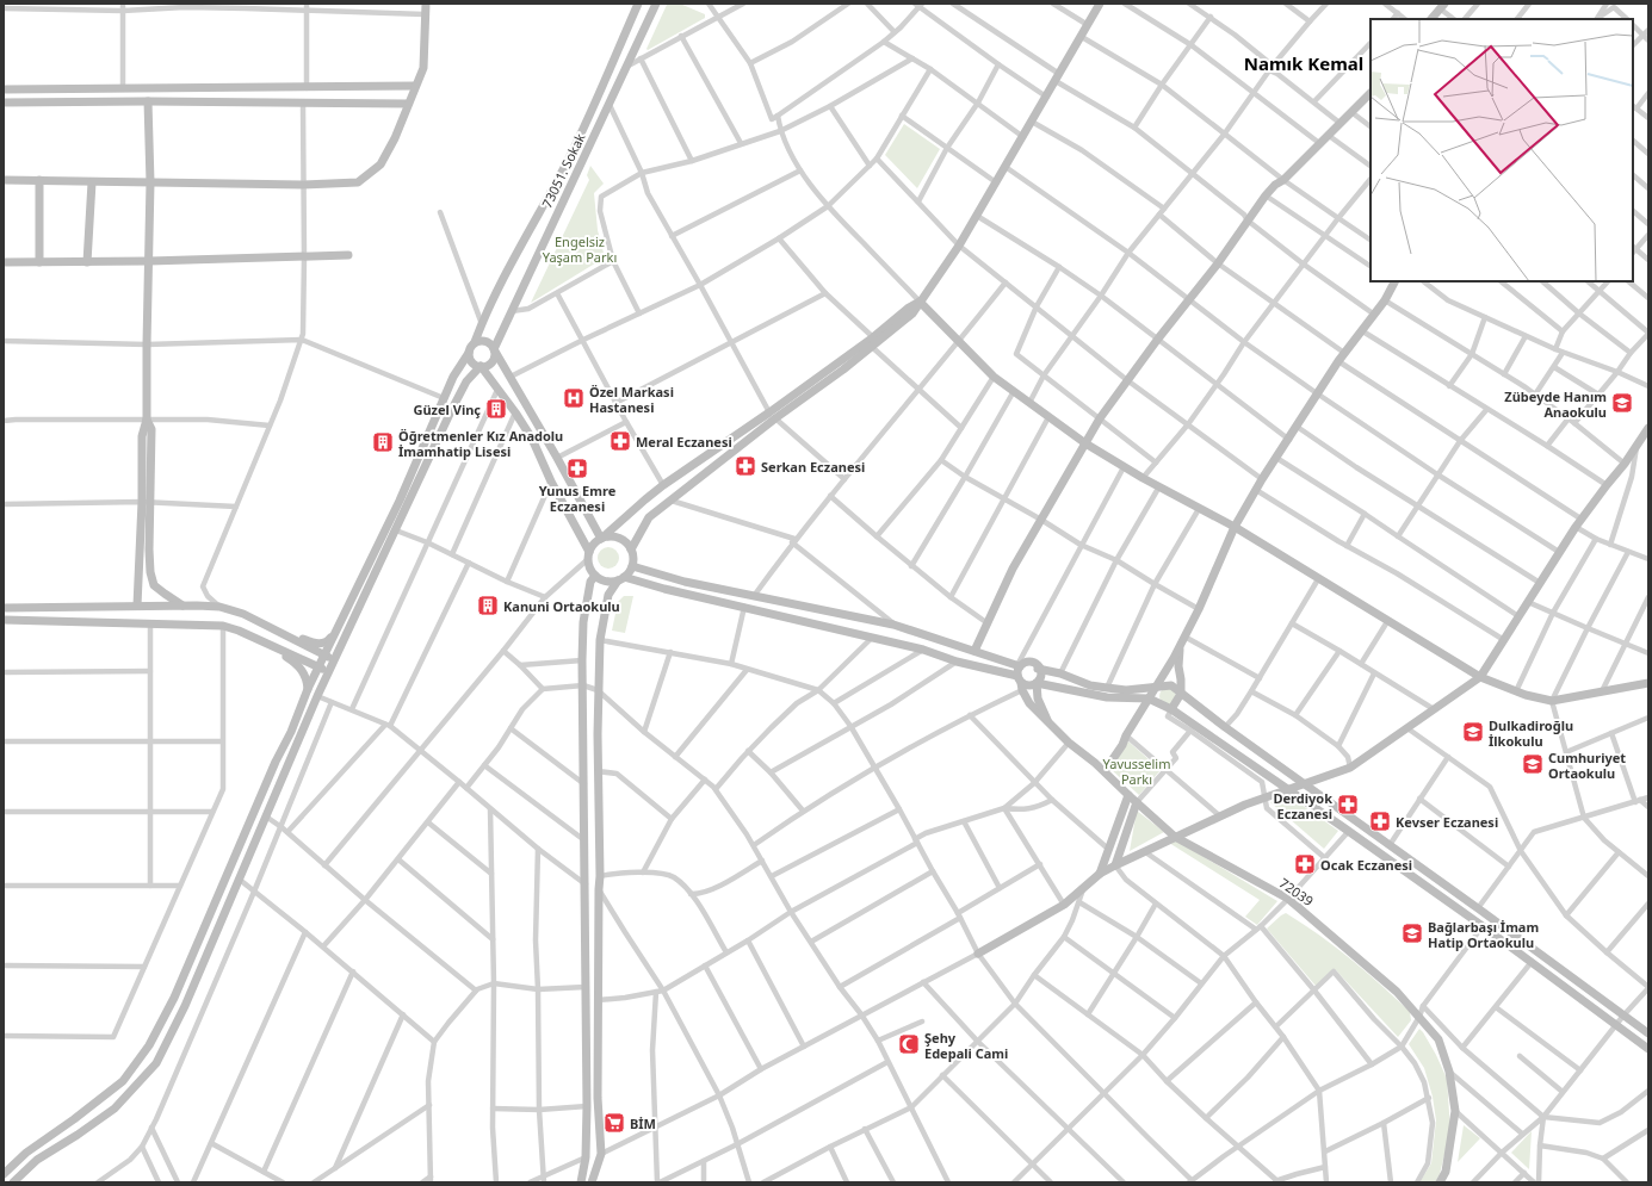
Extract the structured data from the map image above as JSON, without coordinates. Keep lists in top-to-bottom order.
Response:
{
  "streets": {
    "main road": ["73051. Sokak", "72039"]
  },
  "districts": ["Namık Kemal"],
  "parks": ["Engelsiz Yaşam Parkı", "Yavusselim Parkı"],
  "places": {
    "hospital": ["Özel Markasi Hastanesi"],
    "school or university": [
      "Zübeyde Hanım Anaokulu",
      "Dulkadiroğlu İlkokulu",
      "Cumhuriyet Ortaokulu",
      "Bağlarbaşı İmam Hatip Ortaokulu"
    ],
    "building": ["Güzel Vinç", "Öğretmenler Kız Anadolu İmamhatip Lisesi", "Kanuni Ortaokulu"],
    "pharmacy": [
      "Meral Eczanesi",
      "Serkan Eczanesi",
      "Yunus Emre Eczanesi",
      "Derdiyok Eczanesi",
      "Kevser Eczanesi",
      "Ocak Eczanesi"
    ],
    "mosque": ["Şehy Edepali Cami"],
    "supermarket": ["BİM"]
  }
}
